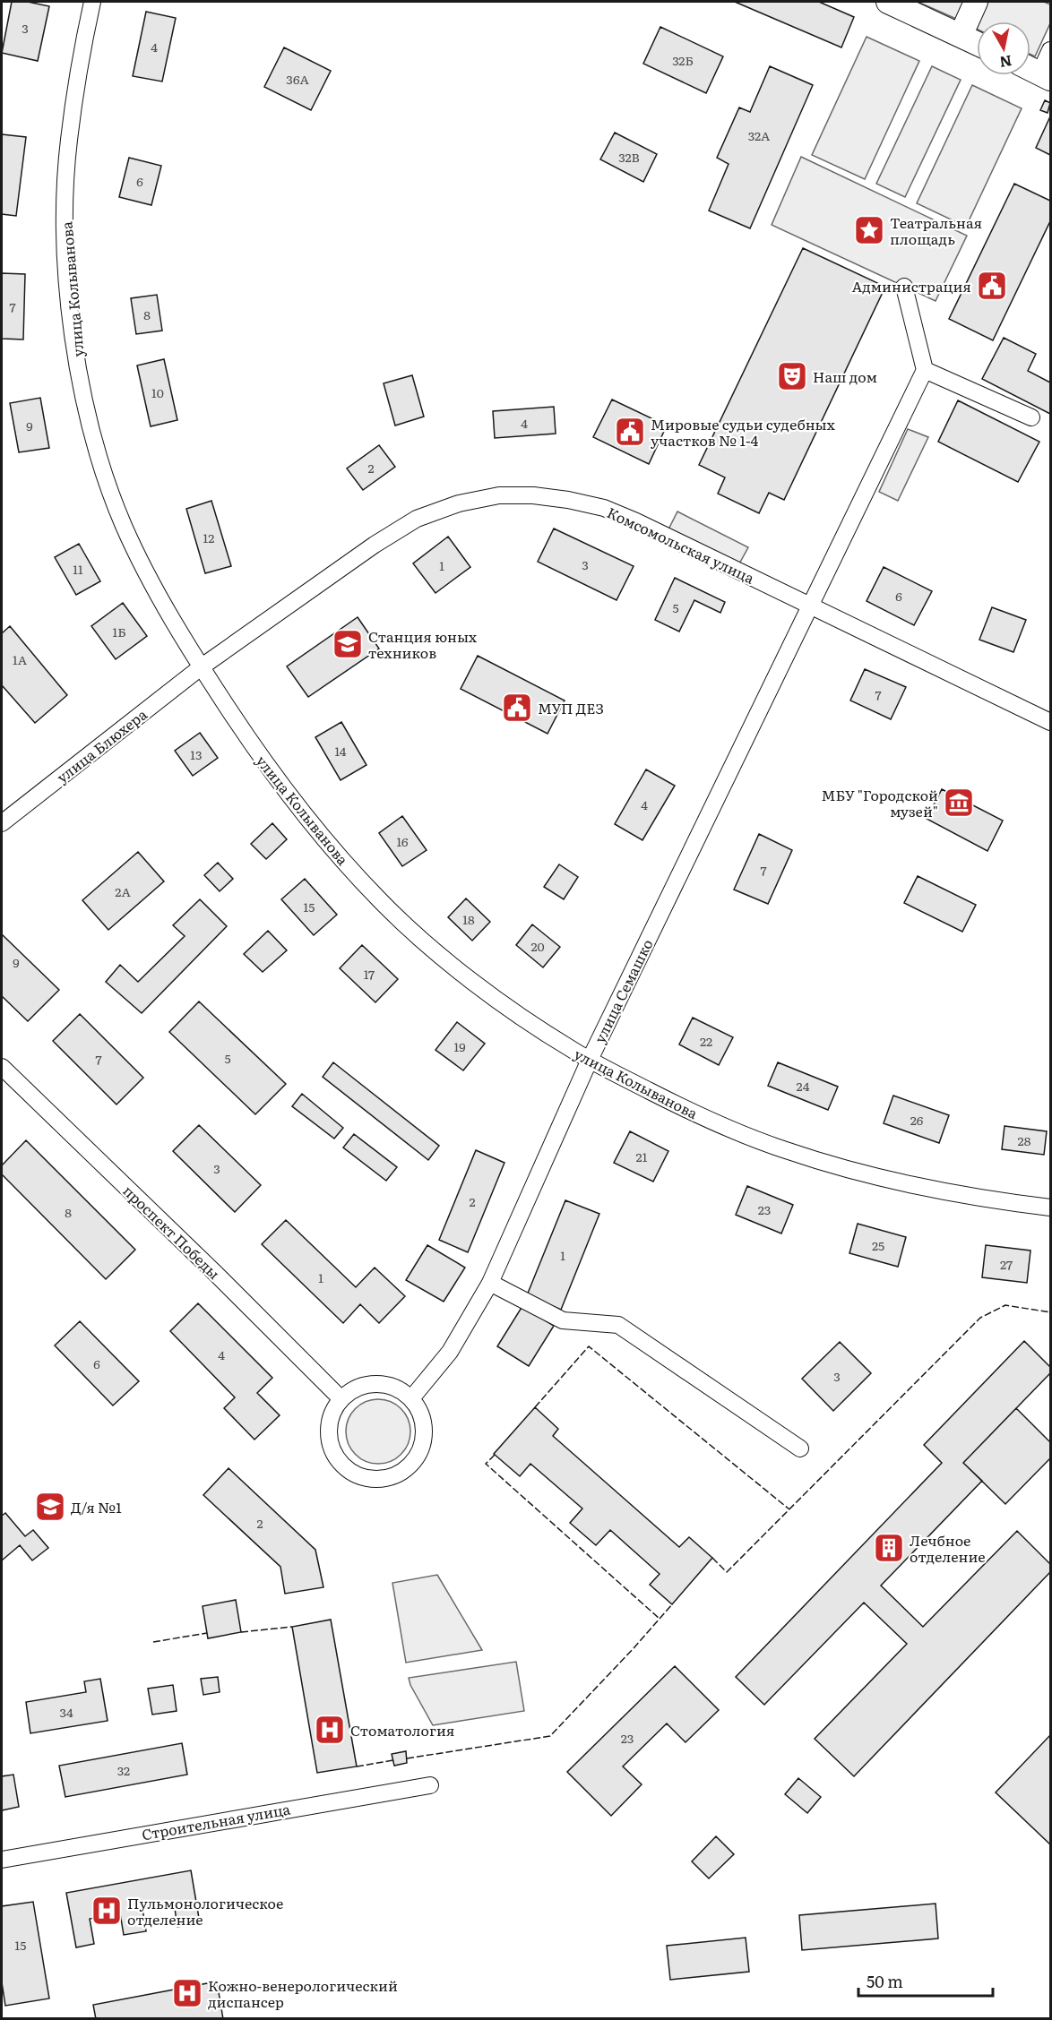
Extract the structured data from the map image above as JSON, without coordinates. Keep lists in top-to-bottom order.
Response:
{
  "streets": {
    "street": [
      "улица Колыванова",
      "Комсомольская улица",
      "улица Блюхера",
      "улица Семашко",
      "проспект Победы",
      "Строительная улица"
    ]
  },
  "crossings": [
    ["улица Колыванова", "Комсомольская улица"],
    ["улица Колыванова", "улица Блюхера"],
    ["улица Колыванова", "улица Семашко"],
    ["Комсомольская улица", "улица Блюхера"],
    ["Комсомольская улица", "улица Семашко"],
    ["улица Семашко", "проспект Победы"]
  ],
  "places": {
    "place": ["Театральная площадь"],
    "public building": ["Администрация", "Мировые судьи судебных участков № 1-4", "МУП ДЕЗ"],
    "theatre": ["Наш дом"],
    "school or university": ["Станция юных техников", "Д/я №1"],
    "museum": ["МБУ \"Городской музей\""],
    "building": ["Лечбное отделение"],
    "hospital": ["Стоматология", "Пульмонологическое отделение", "Кожно-венерологический диспансер"]
  },
  "house_numbers": [
    "3",
    "4",
    "32Б",
    "36А",
    "32А",
    "32В",
    "6",
    "7",
    "8",
    "10",
    "4",
    "9",
    "2",
    "12",
    "3",
    "1",
    "11",
    "6",
    "5",
    "1Б",
    "1А",
    "7",
    "14",
    "13",
    "4",
    "16",
    "7",
    "2А",
    "15",
    "18",
    "20",
    "9",
    "17",
    "22",
    "19",
    "5",
    "7",
    "24",
    "26",
    "28",
    "21",
    "3",
    "2",
    "23",
    "8",
    "25",
    "1",
    "27",
    "1",
    "4",
    "6",
    "3",
    "2",
    "34",
    "23",
    "32",
    "15"
  ],
  "scale_bar": "50 m",
  "north": "bottom"
}
